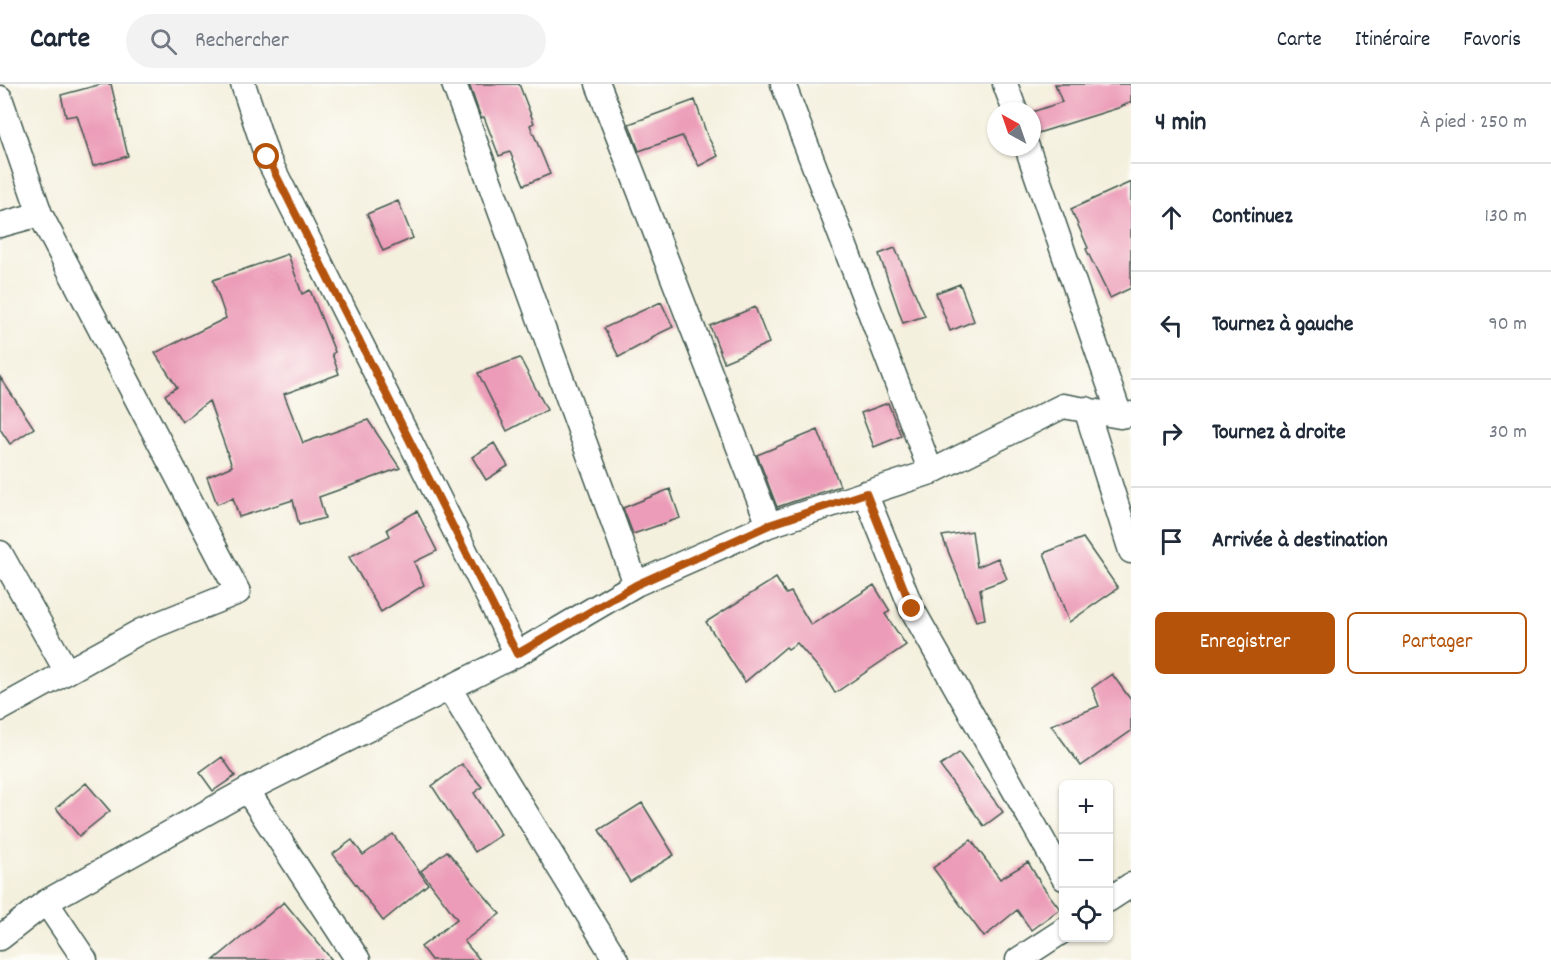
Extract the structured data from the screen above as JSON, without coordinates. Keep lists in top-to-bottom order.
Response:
{
  "north": "top left",
  "page": {
    "header": "Carte",
    "search": "Rechercher",
    "nav": ["Carte", "Itinéraire", "Favoris"],
    "heading": ["4 min", "À pied · 250 m"],
    "list": [
      ["Continuez", "130 m"],
      ["Tournez à gauche", "90 m"],
      ["Tournez à droite", "30 m"],
      "Arrivée à destination"
    ],
    "buttons": ["Enregistrer", "Partager"],
    "map_buttons": ["+", "−"]
  }
}
